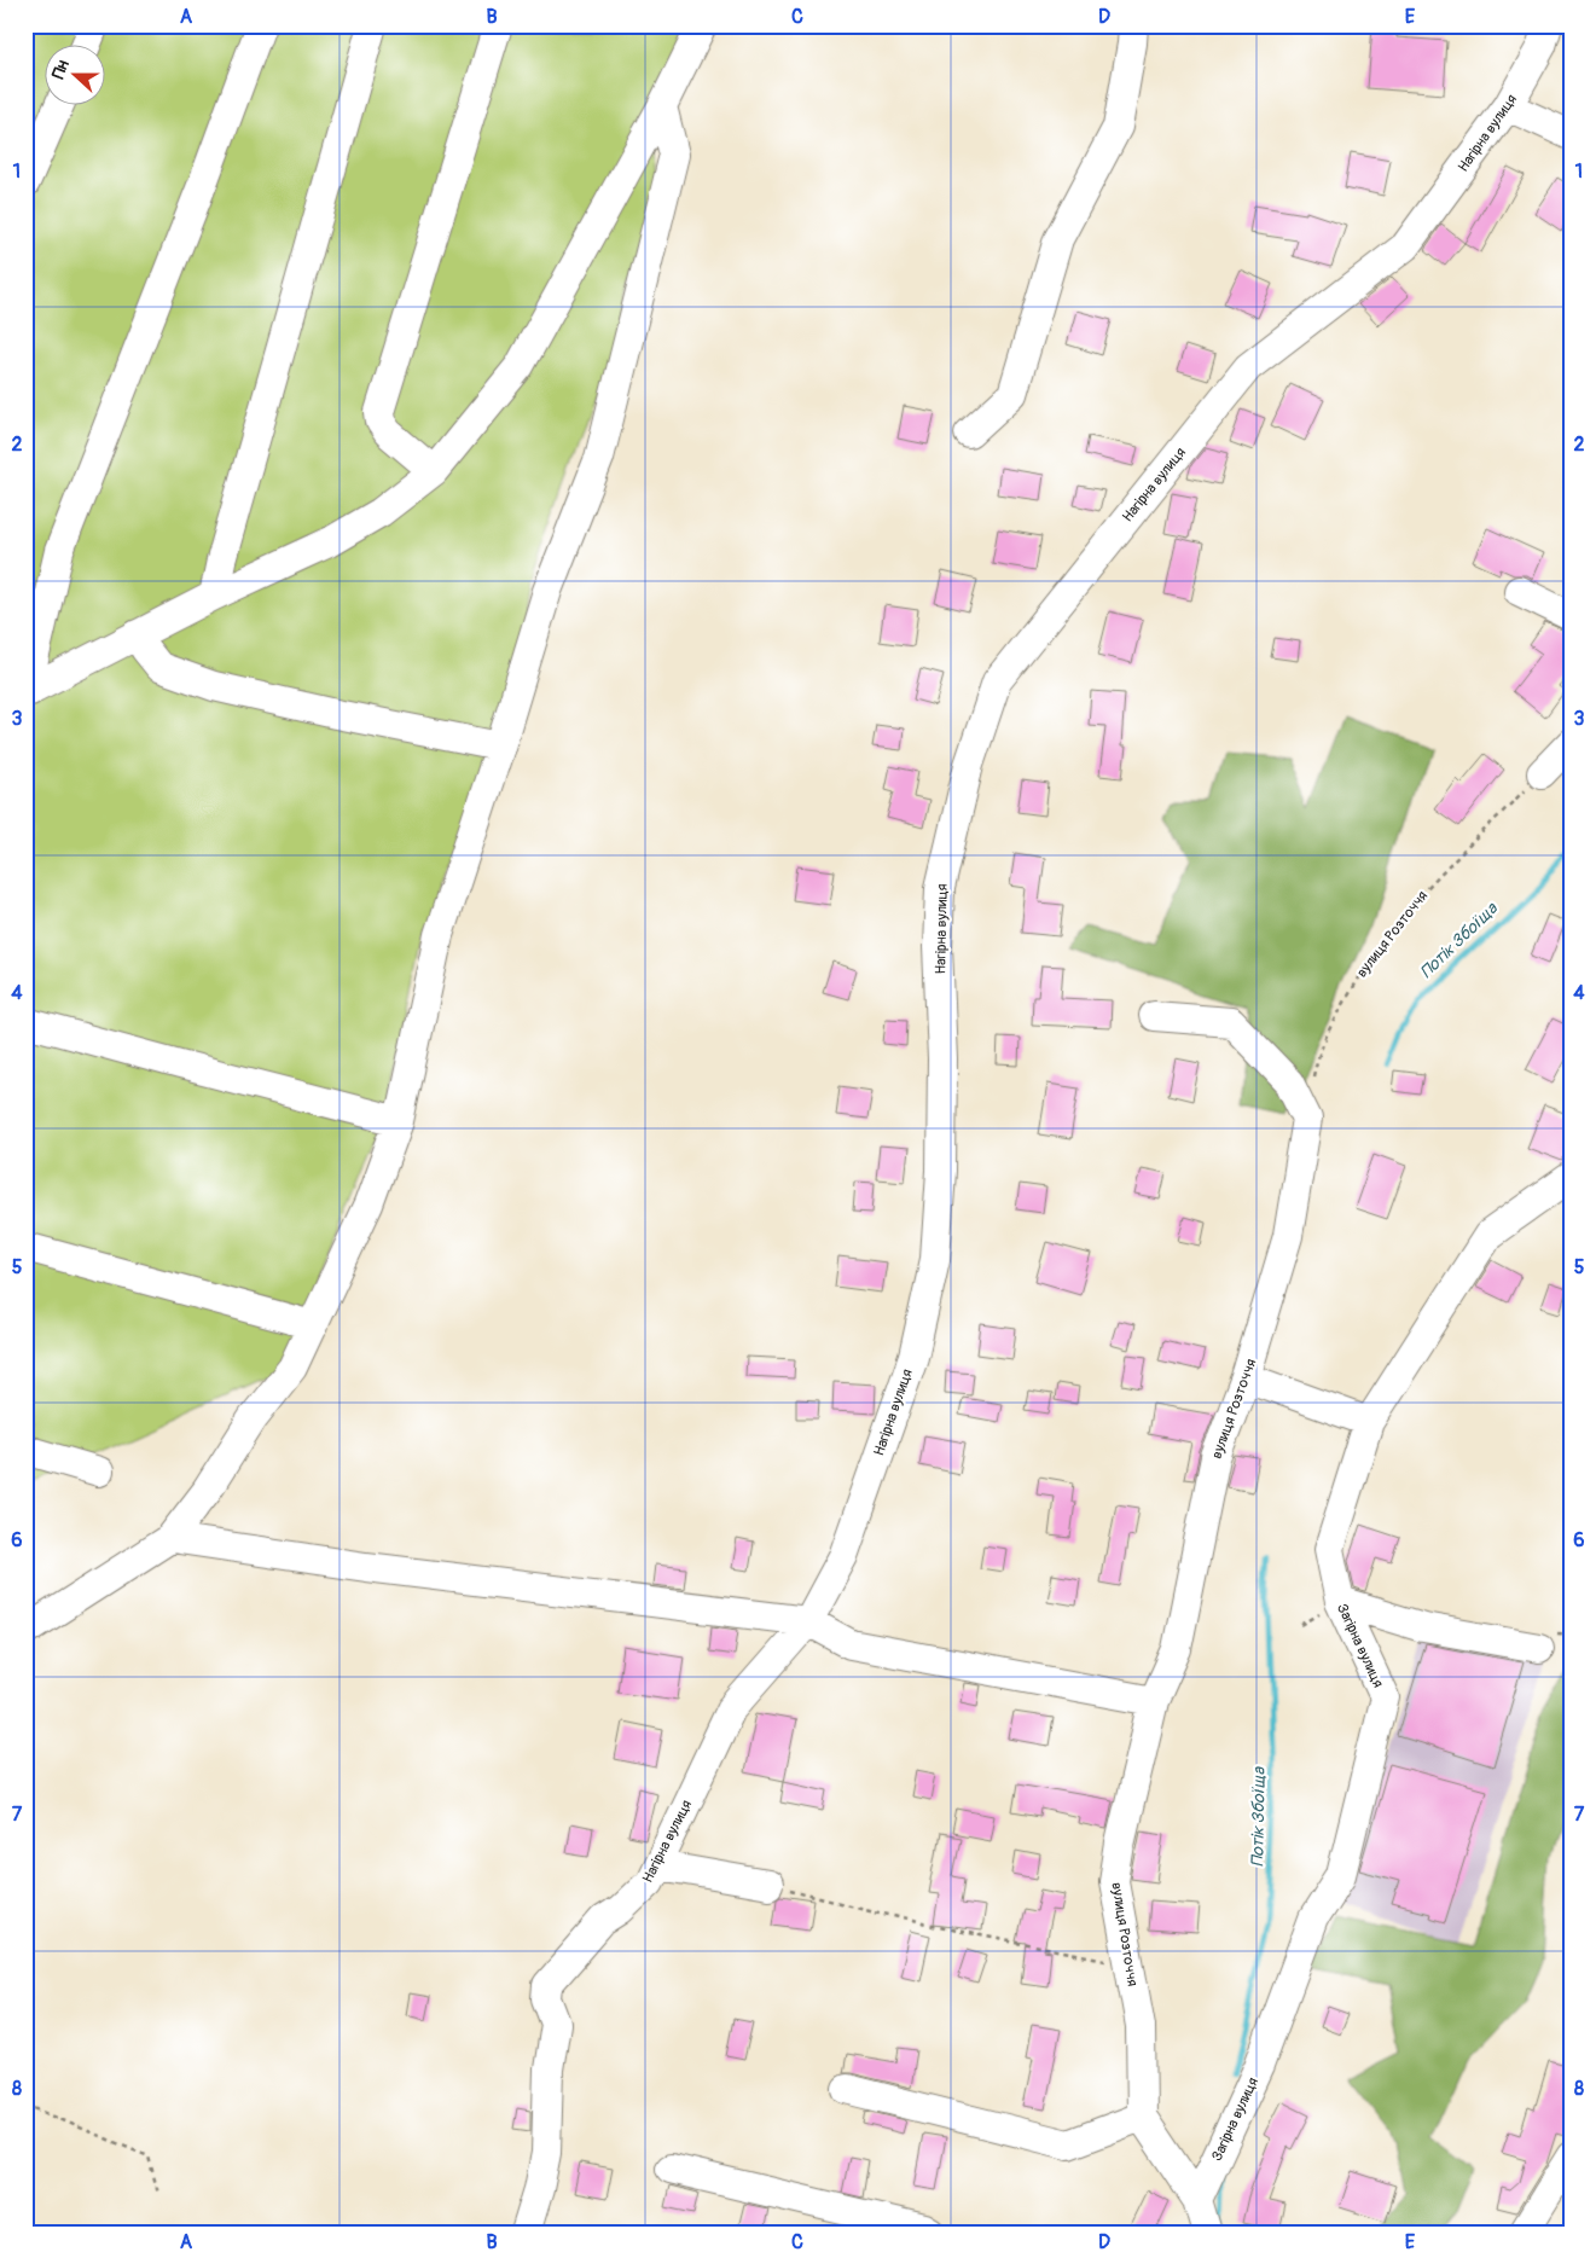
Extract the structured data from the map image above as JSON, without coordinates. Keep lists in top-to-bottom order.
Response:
{
  "streets": {
    "street": ["Нагірна вулиця", "вулиця Розточчя", "Загірна вулиця"]
  },
  "water": ["Потік Збоїща"],
  "north": "left",
  "grid": {
    "columns": [
      "A",
      "B",
      "C",
      "D",
      "E"
    ],
    "rows": [
      "1",
      "2",
      "3",
      "4",
      "5",
      "6",
      "7",
      "8"
    ]
  }
}
